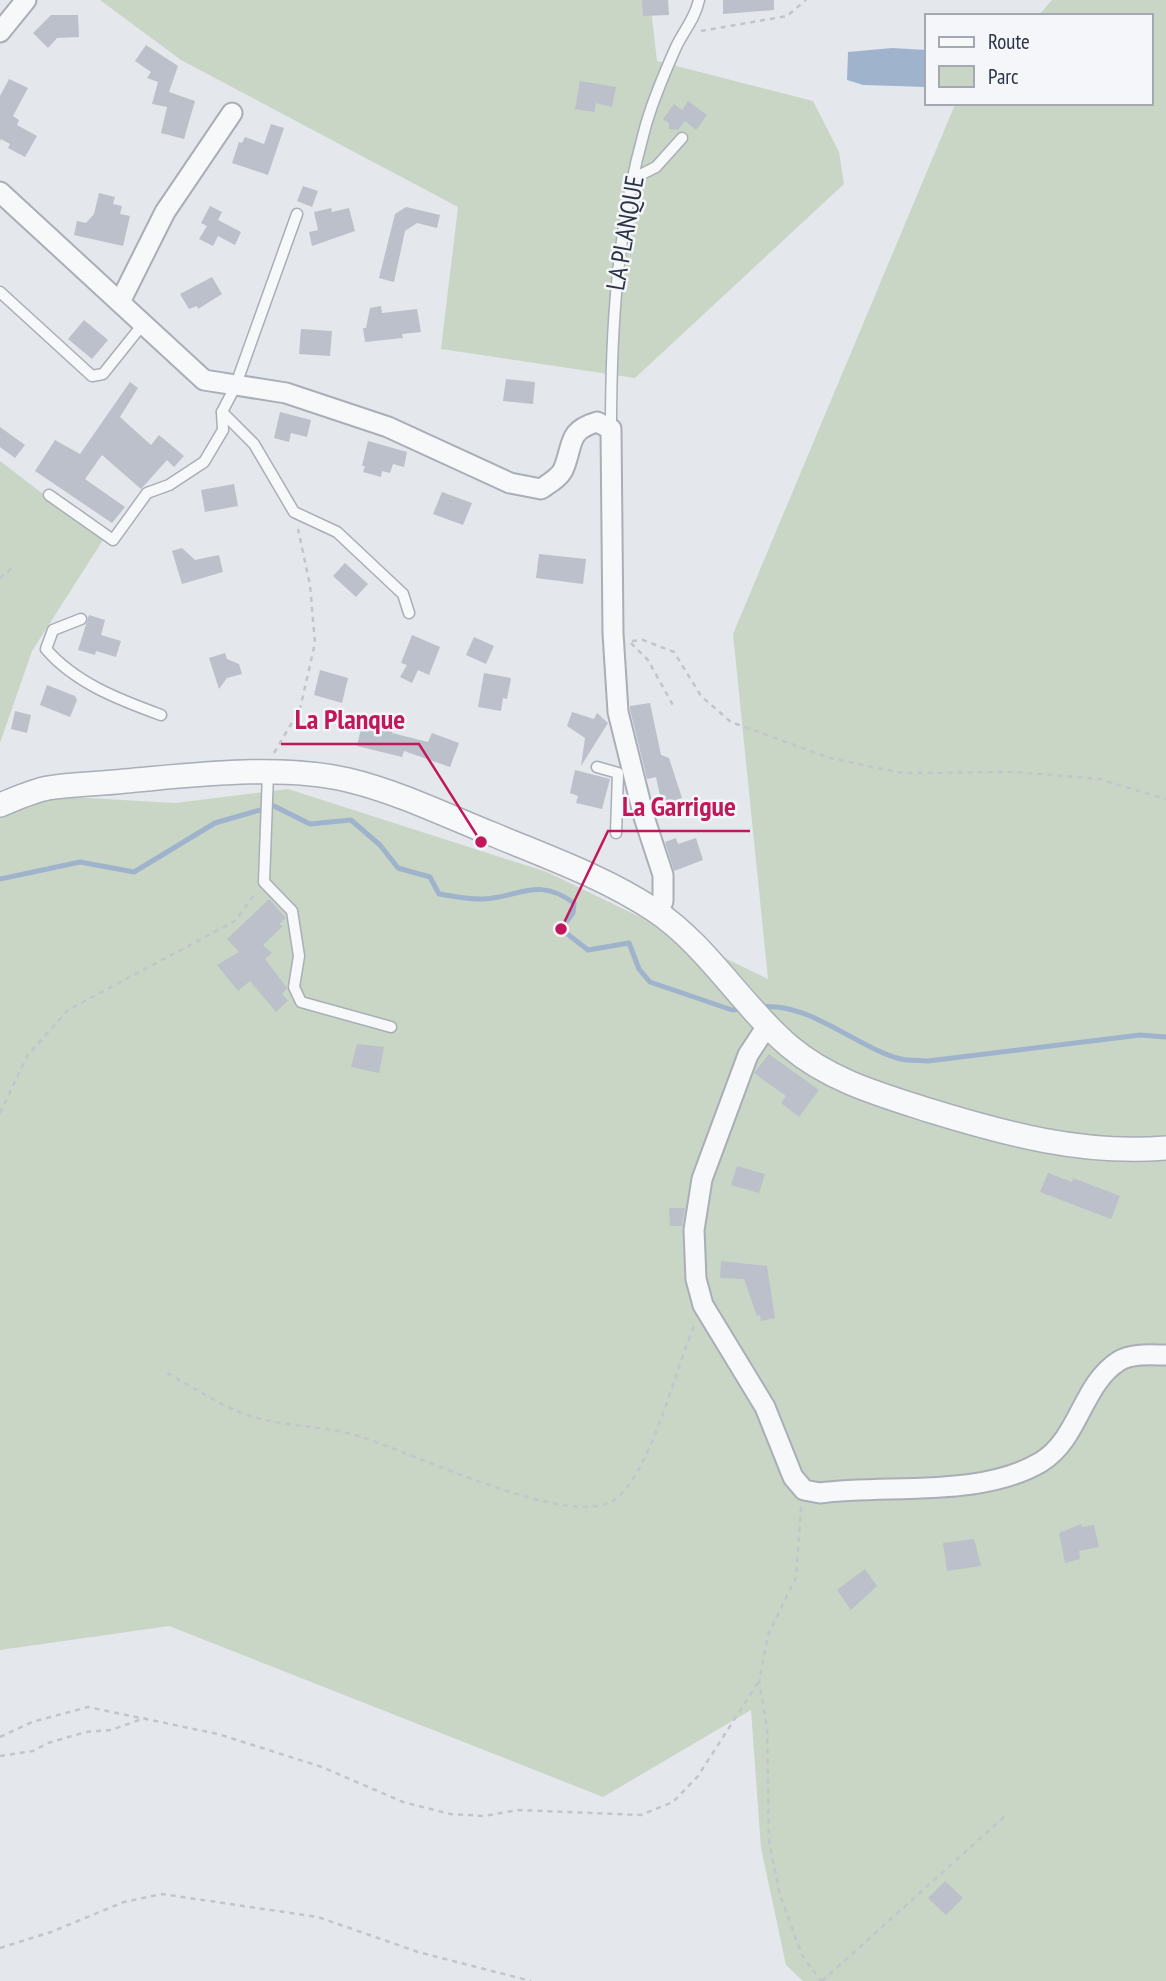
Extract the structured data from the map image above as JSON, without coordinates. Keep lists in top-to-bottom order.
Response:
{
  "streets": {
    "lane": ["LA PLANQUE"]
  },
  "places": ["La Planque", "La Garrigue"],
  "legend": ["Route", "Parc"]
}
